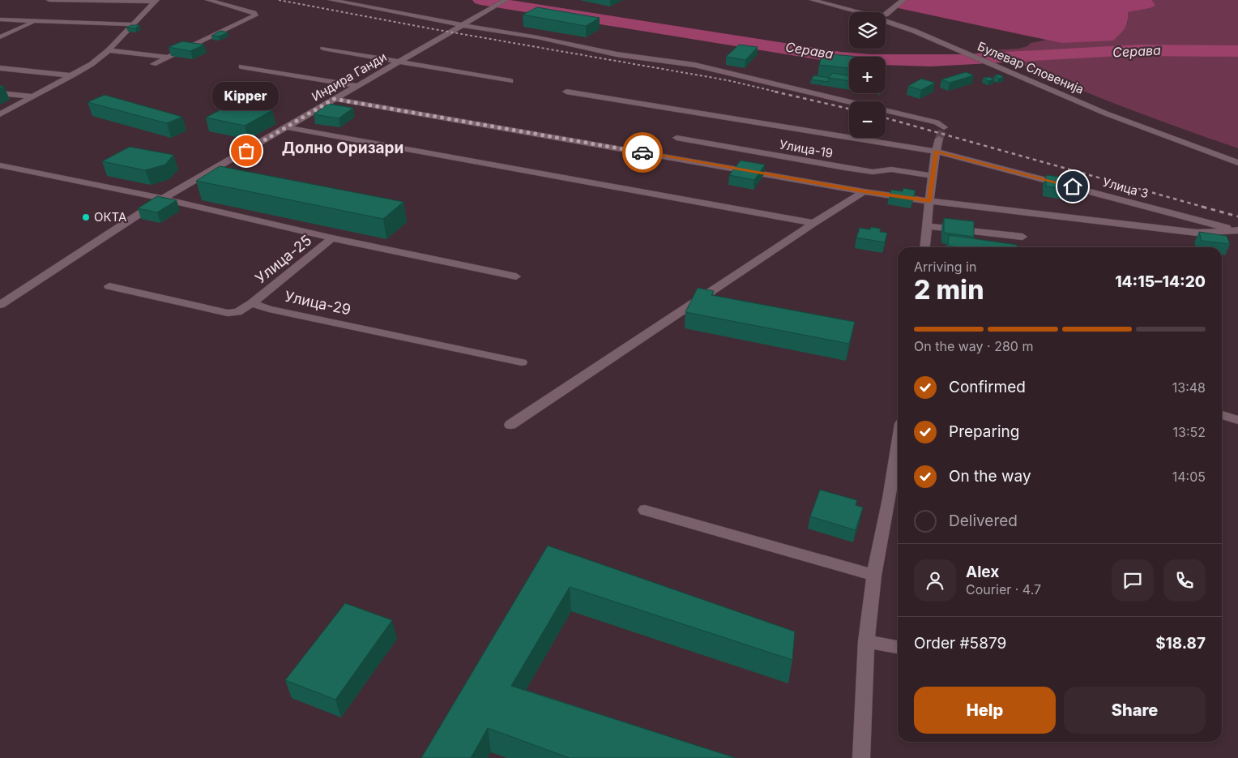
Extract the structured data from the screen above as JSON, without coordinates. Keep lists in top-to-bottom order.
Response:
{
  "streets": {
    "street": [
      "Булевар Словенија",
      "Индира Ганди",
      "Улица-19",
      "Улица 3",
      "Улица-25",
      "Улица-29"
    ]
  },
  "crossings": [
    ["Улица-25", "Улица-29"]
  ],
  "districts": ["Долно Оризари"],
  "water": ["Серава"],
  "places": ["Kipper", "ОКТА"],
  "page": {
    "map_buttons": ["+", "−"],
    "bubble": "Kipper",
    "heading": ["2 min", "Arriving in", "14:15–14:20"],
    "panel": [
      "Alex",
      "Courier · 4.7",
      "Order #5879",
      "$18.87"
    ],
    "bar": "On the way · 280 m",
    "list": [
      ["Confirmed", "13:48"],
      ["Preparing", "13:52"],
      ["On the way", "14:05"],
      "Delivered"
    ],
    "buttons": ["Help", "Share"]
  }
}
